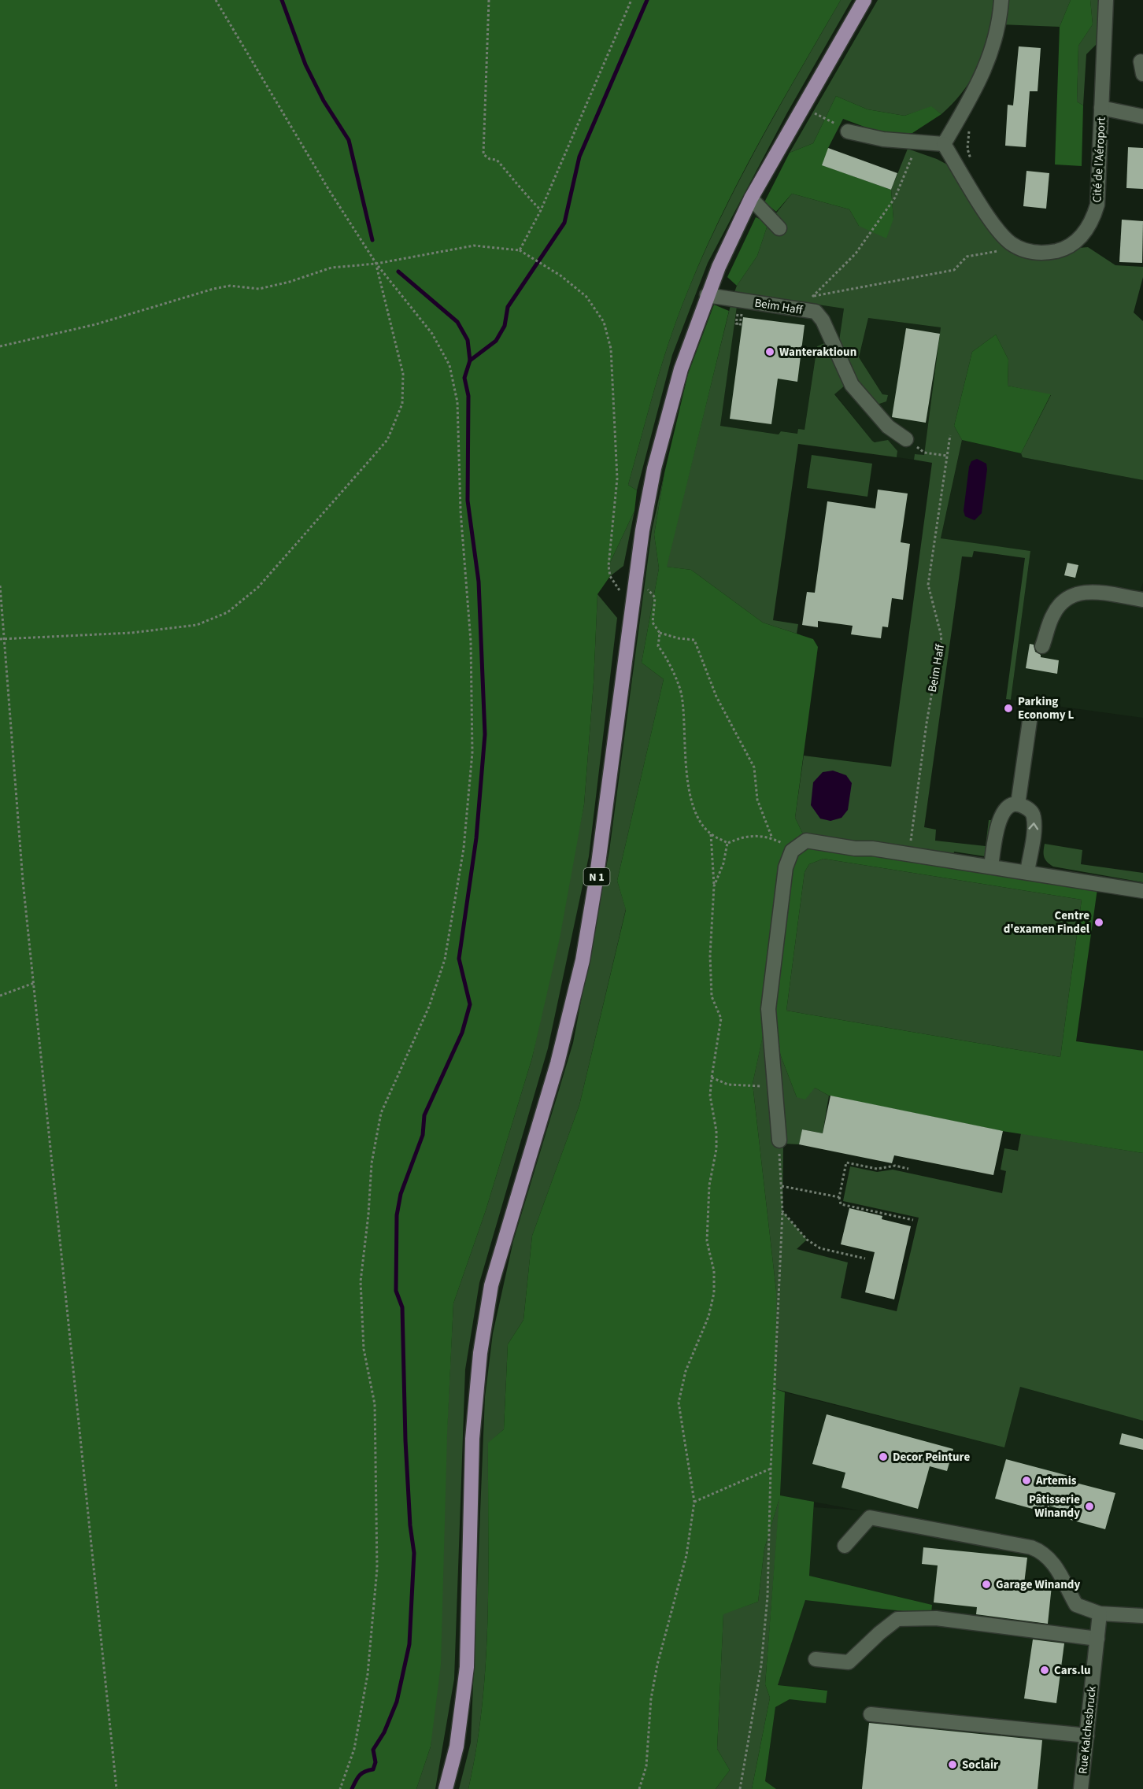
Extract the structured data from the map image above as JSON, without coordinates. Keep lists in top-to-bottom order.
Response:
{
  "streets": {
    "main road": ["N 1"],
    "street": ["Cité de l'Aéroport", "Beim Haff", "Rue Kalchesbruck"]
  },
  "crossings": [
    ["Beim Haff", "N 1"]
  ],
  "places": [
    "Wanteraktioun",
    "Parking Economy L",
    "Centre d'examen Findel",
    "Decor Peinture",
    "Artemis",
    "Pâtisserie Winandy",
    "Garage Winandy",
    "Cars.lu",
    "Soclair"
  ]
}
